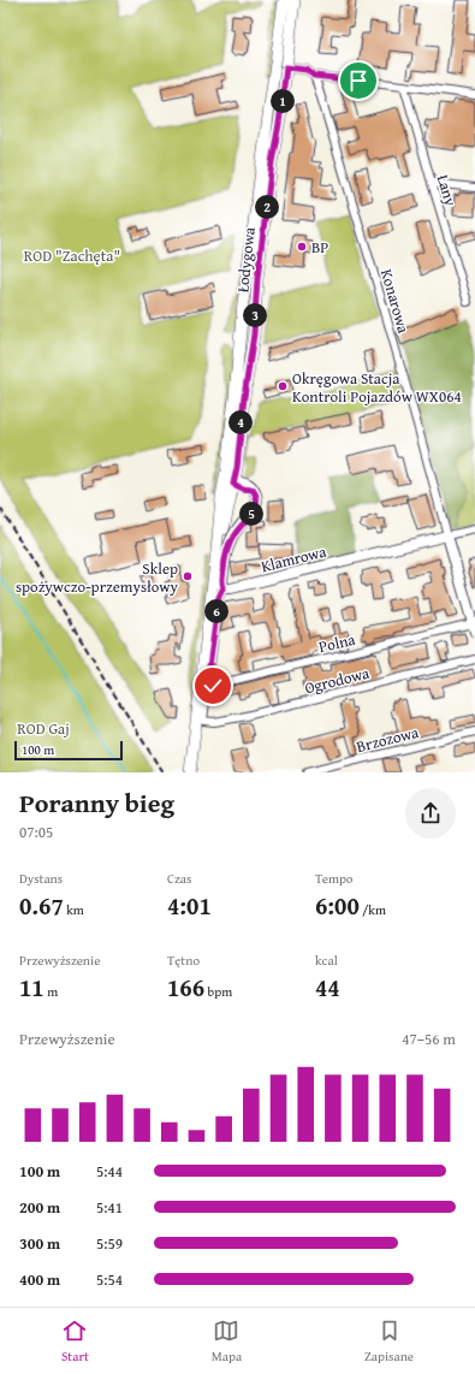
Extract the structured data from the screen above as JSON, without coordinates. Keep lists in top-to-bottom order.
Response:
{
  "streets": {
    "main road": ["Łodygowa"],
    "street": [
      "Łany",
      "Konarowa",
      "Klamrowa",
      "Polna",
      "Ogrodowa",
      "Brzozowa"
    ]
  },
  "crossings": [
    ["Konarowa", "Klamrowa"],
    ["Polna", "Ogrodowa"]
  ],
  "parks": ["ROD \"Zachęta\"", "ROD Gaj"],
  "places": ["BP", "Okręgowa Stacja Kontroli Pojazdów WX064", "Sklep spożywczo-przemysłowy"],
  "scale_bar": "100 m",
  "page": {
    "pins": [
      "1",
      "2",
      "3",
      "4",
      "5",
      "6"
    ],
    "scale": "100 m",
    "heading": ["Poranny bieg", "07:05"],
    "stats": [
      ["Dystans", "0.67 km"],
      ["Czas", "4:01"],
      ["Tempo", "6:00 /km"],
      ["Przewyższenie", "11 m"],
      ["Tętno", "166 bpm"],
      ["kcal", "44"]
    ],
    "chart": ["Przewyższenie", "47–56 m"],
    "list": [
      {
        "name": "100 m",
        "note": "5:44"
      },
      {
        "name": "200 m",
        "note": "5:41"
      },
      {
        "name": "300 m",
        "note": "5:59"
      },
      {
        "name": "400 m",
        "note": "5:54"
      }
    ],
    "tabs": ["Start", "Mapa", "Zapisane"]
  }
}
